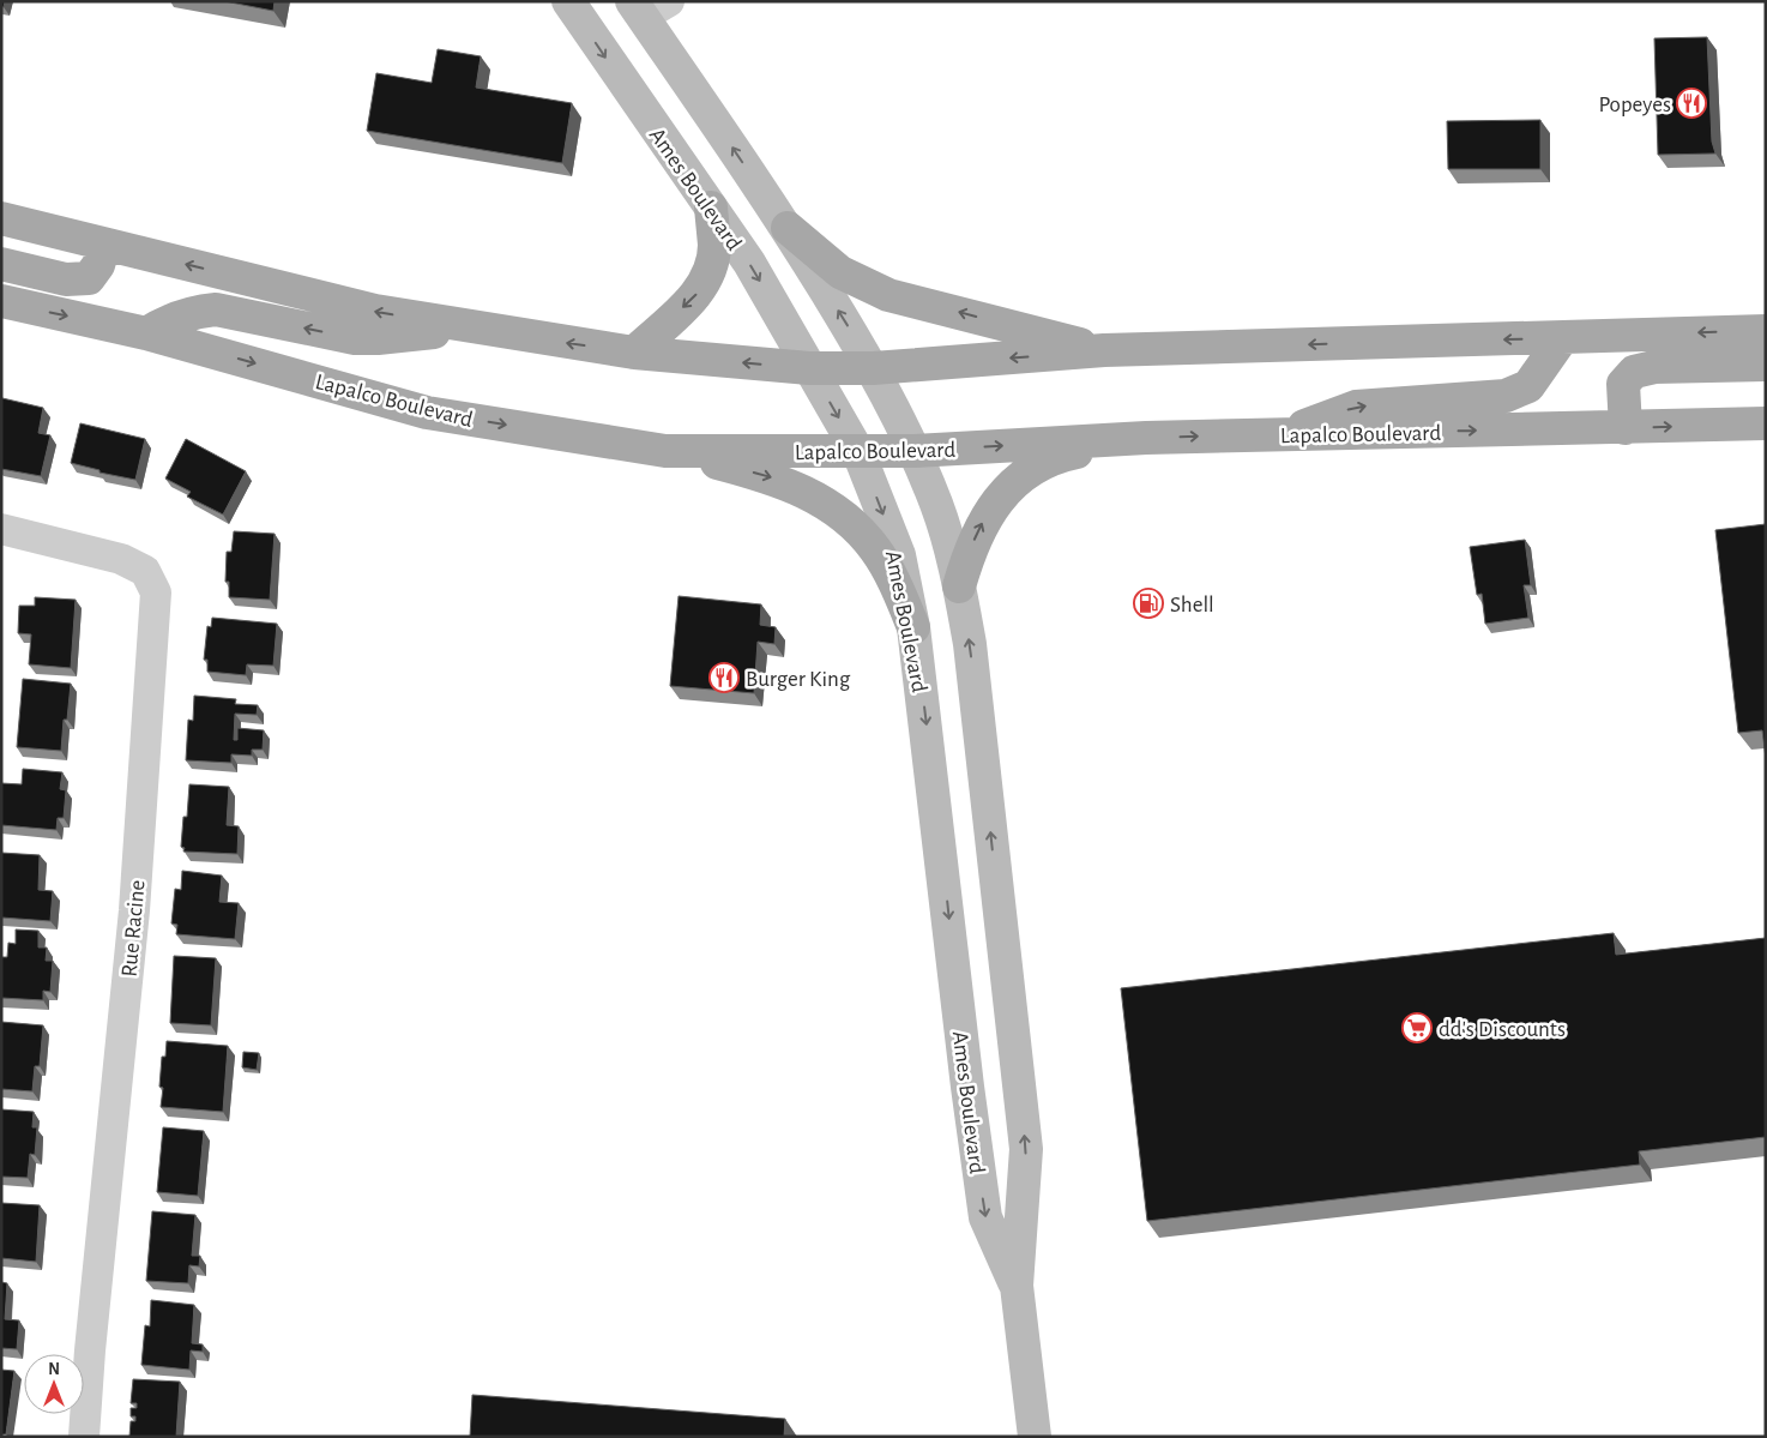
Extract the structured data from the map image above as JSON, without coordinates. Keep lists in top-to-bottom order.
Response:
{
  "streets": {
    "main road": ["Lapalco Boulevard"],
    "street": ["Ames Boulevard", "Rue Racine"]
  },
  "crossings": [
    ["Ames Boulevard", "Lapalco Boulevard"]
  ],
  "places": {
    "restaurant": ["Popeyes", "Burger King"],
    "fuel station": ["Shell"],
    "supermarket": ["dd's Discounts"]
  },
  "north": "top"
}
